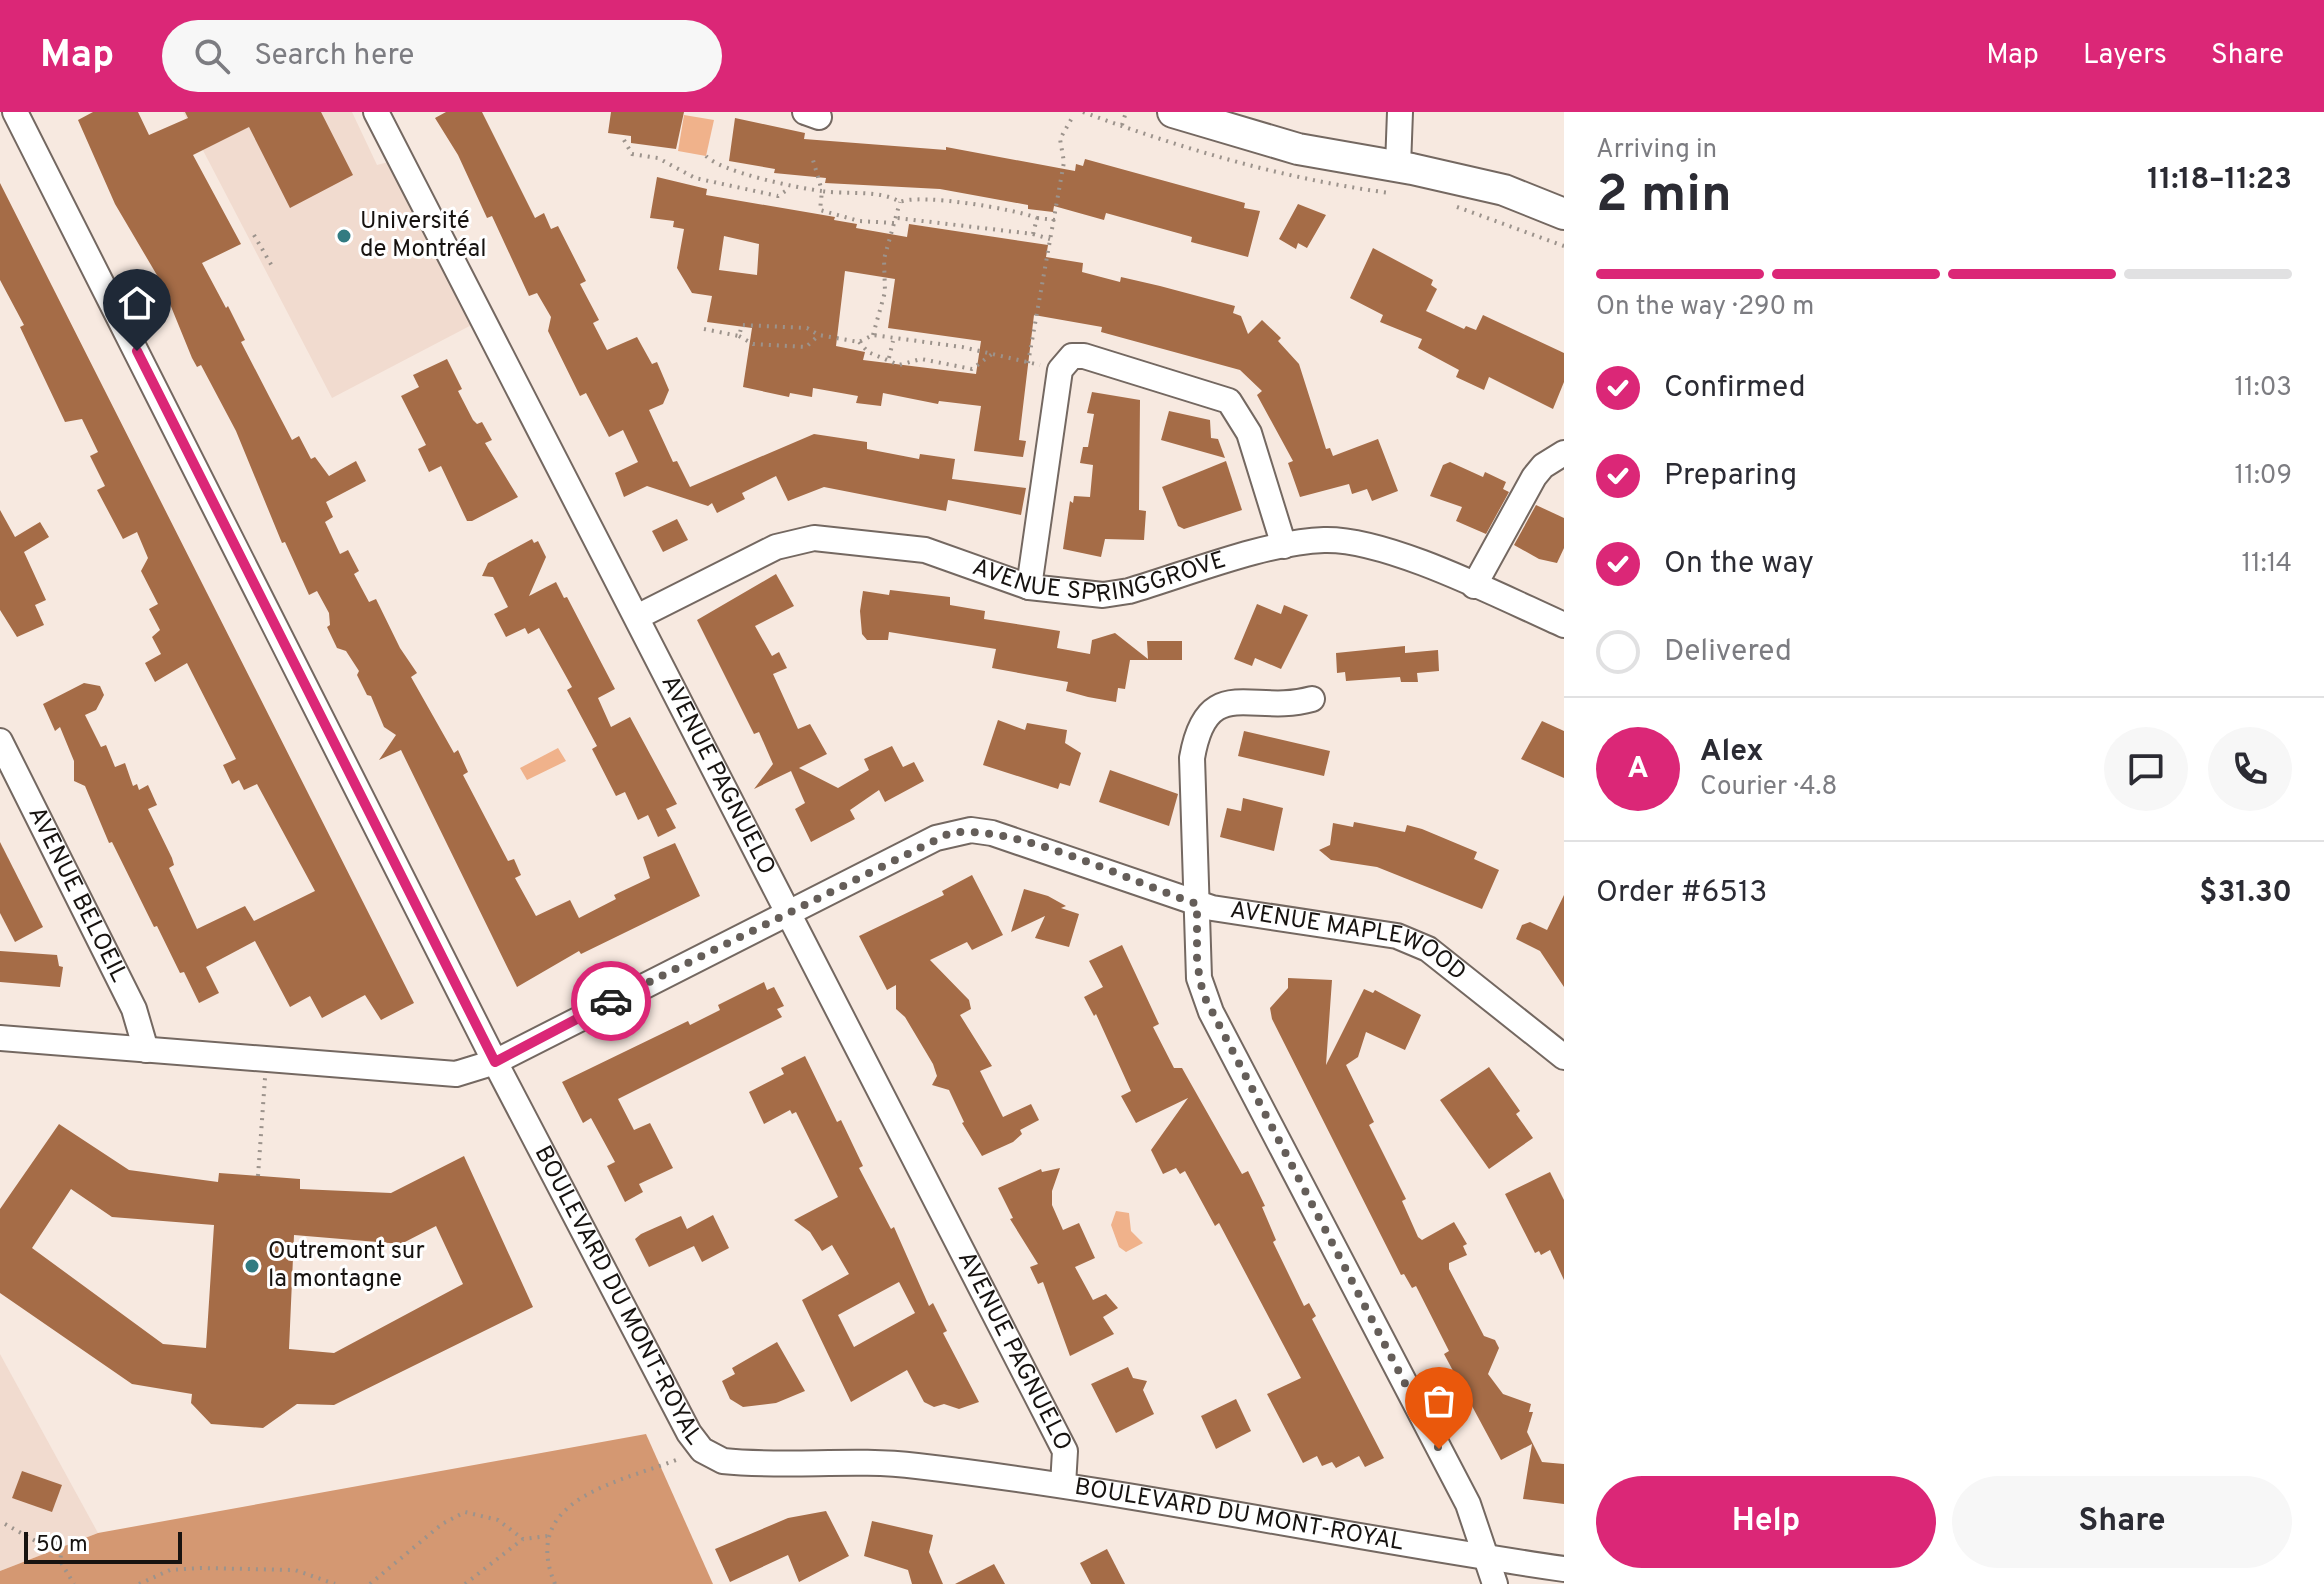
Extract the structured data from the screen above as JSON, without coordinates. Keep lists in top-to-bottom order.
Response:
{
  "streets": {
    "street": [
      "AVENUE SPRINGGROVE",
      "AVENUE PAGNUELO",
      "AVENUE BELOEIL",
      "AVENUE MAPLEWOOD",
      "BOULEVARD DU MONT-ROYAL"
    ]
  },
  "crossings": [
    ["AVENUE SPRINGGROVE", "AVENUE PAGNUELO"],
    ["AVENUE PAGNUELO", "AVENUE MAPLEWOOD"],
    ["AVENUE PAGNUELO", "BOULEVARD DU MONT-ROYAL"],
    ["AVENUE MAPLEWOOD", "BOULEVARD DU MONT-ROYAL"]
  ],
  "places": ["Université de Montréal", "Outremont sur la montagne"],
  "scale_bar": "50 m",
  "page": {
    "header": "Map",
    "search": "Search here",
    "nav": ["Map", "Layers", "Share"],
    "heading": ["2 min", "Arriving in", "11:18–11:23"],
    "panel": [
      "Alex",
      "Courier · 4.8",
      "Order #6513",
      "$31.30"
    ],
    "bar": "On the way · 290 m",
    "list": [
      ["Confirmed", "11:03"],
      ["Preparing", "11:09"],
      ["On the way", "11:14"],
      "Delivered"
    ],
    "round": "A",
    "buttons": ["Help", "Share"],
    "scale": "50 m"
  }
}
